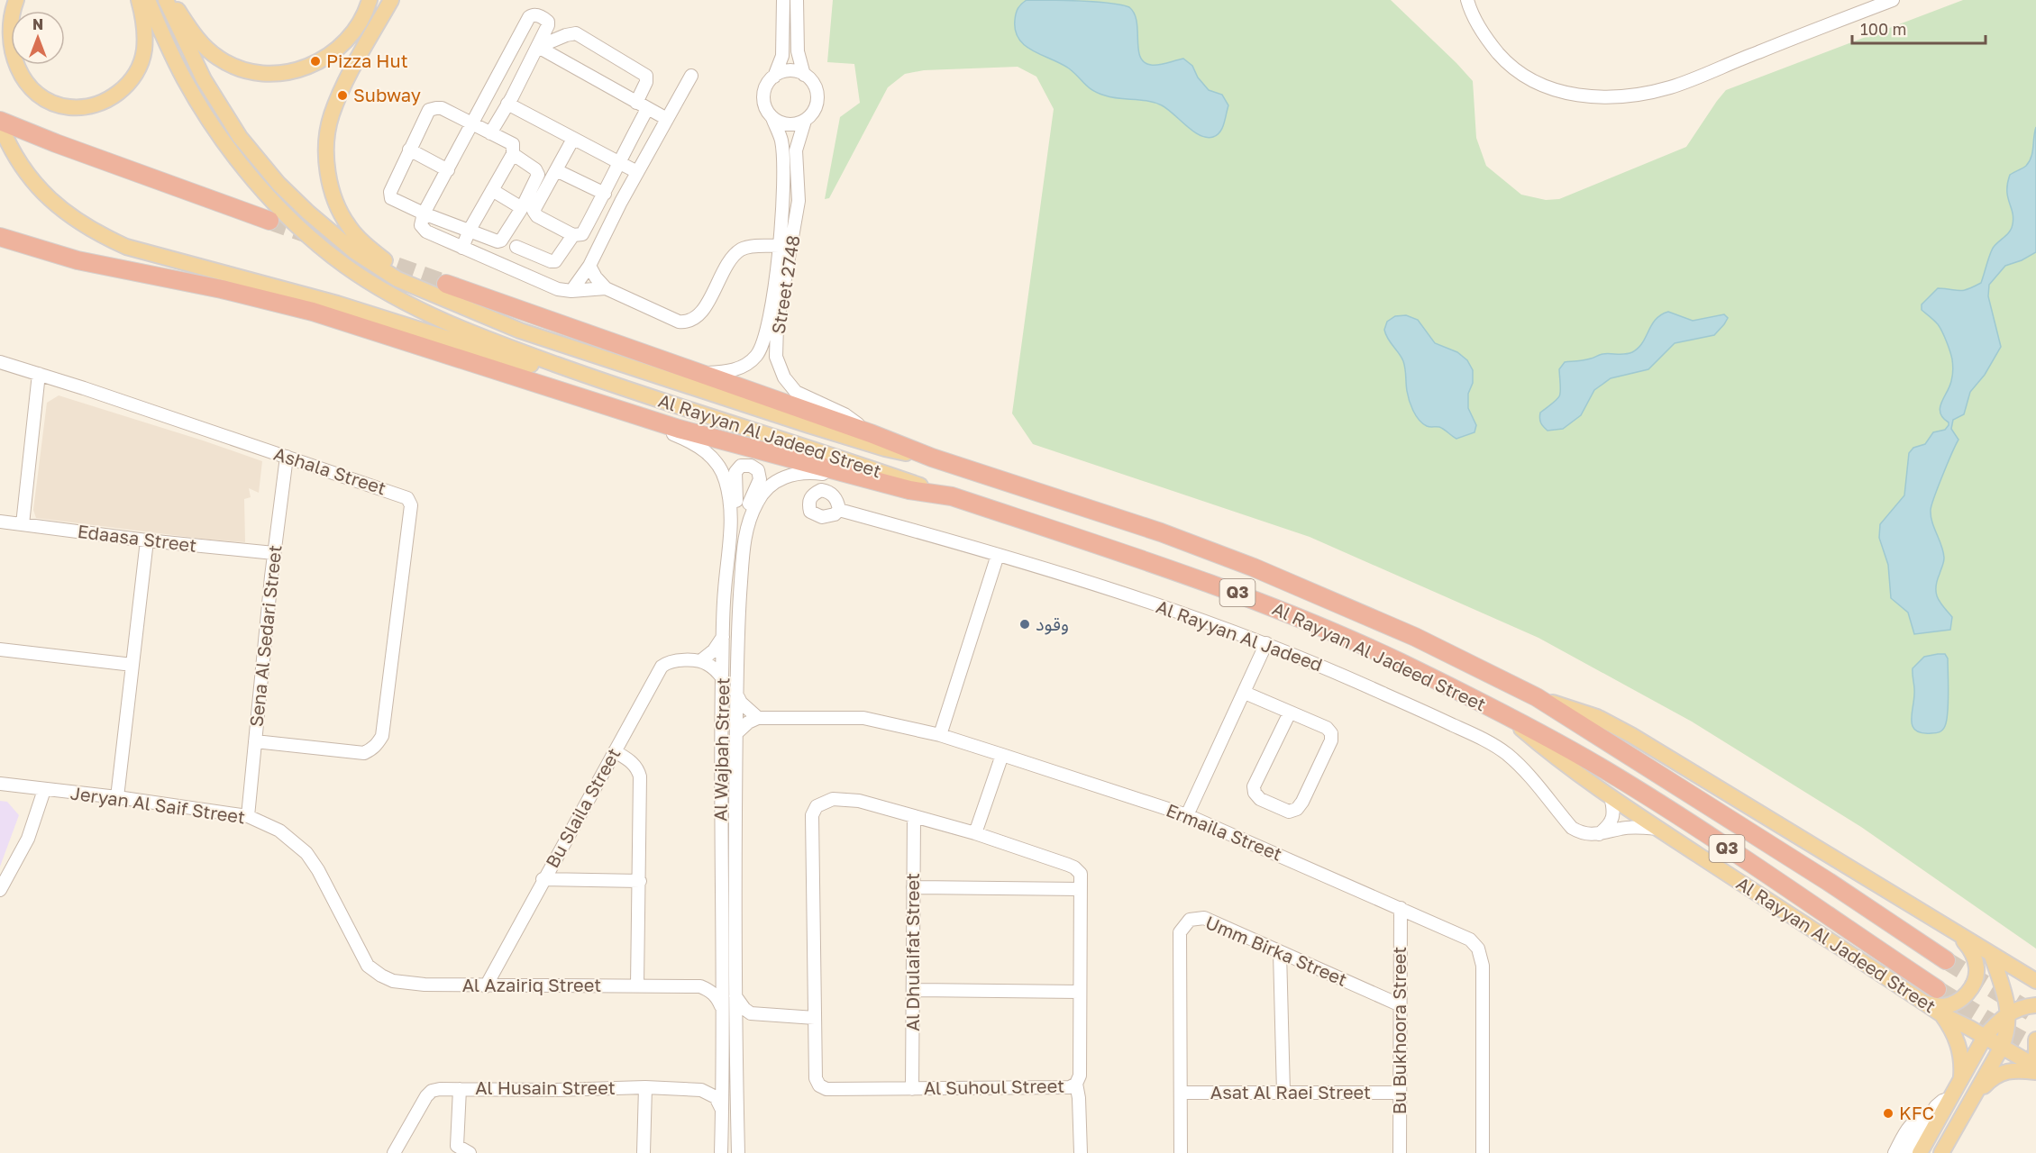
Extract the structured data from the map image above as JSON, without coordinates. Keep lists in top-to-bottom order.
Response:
{
  "streets": {
    "highway": ["Al Rayyan Al Jadeed Street", "Q3"],
    "street": [
      "Street 2748",
      "Ashala Street",
      "Edaasa Street",
      "Sena Al Sedari Street",
      "Al Rayyan Al Jadeed",
      "Al Wajbah Street",
      "Jeryan Al Saif Street",
      "Bu Slaila Street",
      "Ermaila Street",
      "Umm Birka Street",
      "Al Dhulaifat Street",
      "Al Azairiq Street",
      "Bu Bukhoora Street",
      "Al Suhoul Street",
      "Al Husain Street",
      "Asat Al Raei Street"
    ]
  },
  "crossings": [
    ["Ashala Street", "Sena Al Sedari Street"],
    ["Edaasa Street", "Sena Al Sedari Street"],
    ["Sena Al Sedari Street", "Jeryan Al Saif Street"],
    ["Al Wajbah Street", "Al Husain Street"],
    ["Jeryan Al Saif Street", "Al Azairiq Street"],
    ["Bu Slaila Street", "Al Azairiq Street"],
    ["Ermaila Street", "Bu Bukhoora Street"],
    ["Umm Birka Street", "Bu Bukhoora Street"],
    ["Umm Birka Street", "Asat Al Raei Street"],
    ["Al Dhulaifat Street", "Al Suhoul Street"],
    ["Bu Bukhoora Street", "Asat Al Raei Street"]
  ],
  "places": [
    "Pizza Hut",
    "Subway",
    "وقود",
    "KFC"
  ],
  "scale_bar": "100 m",
  "north": "top"
}
